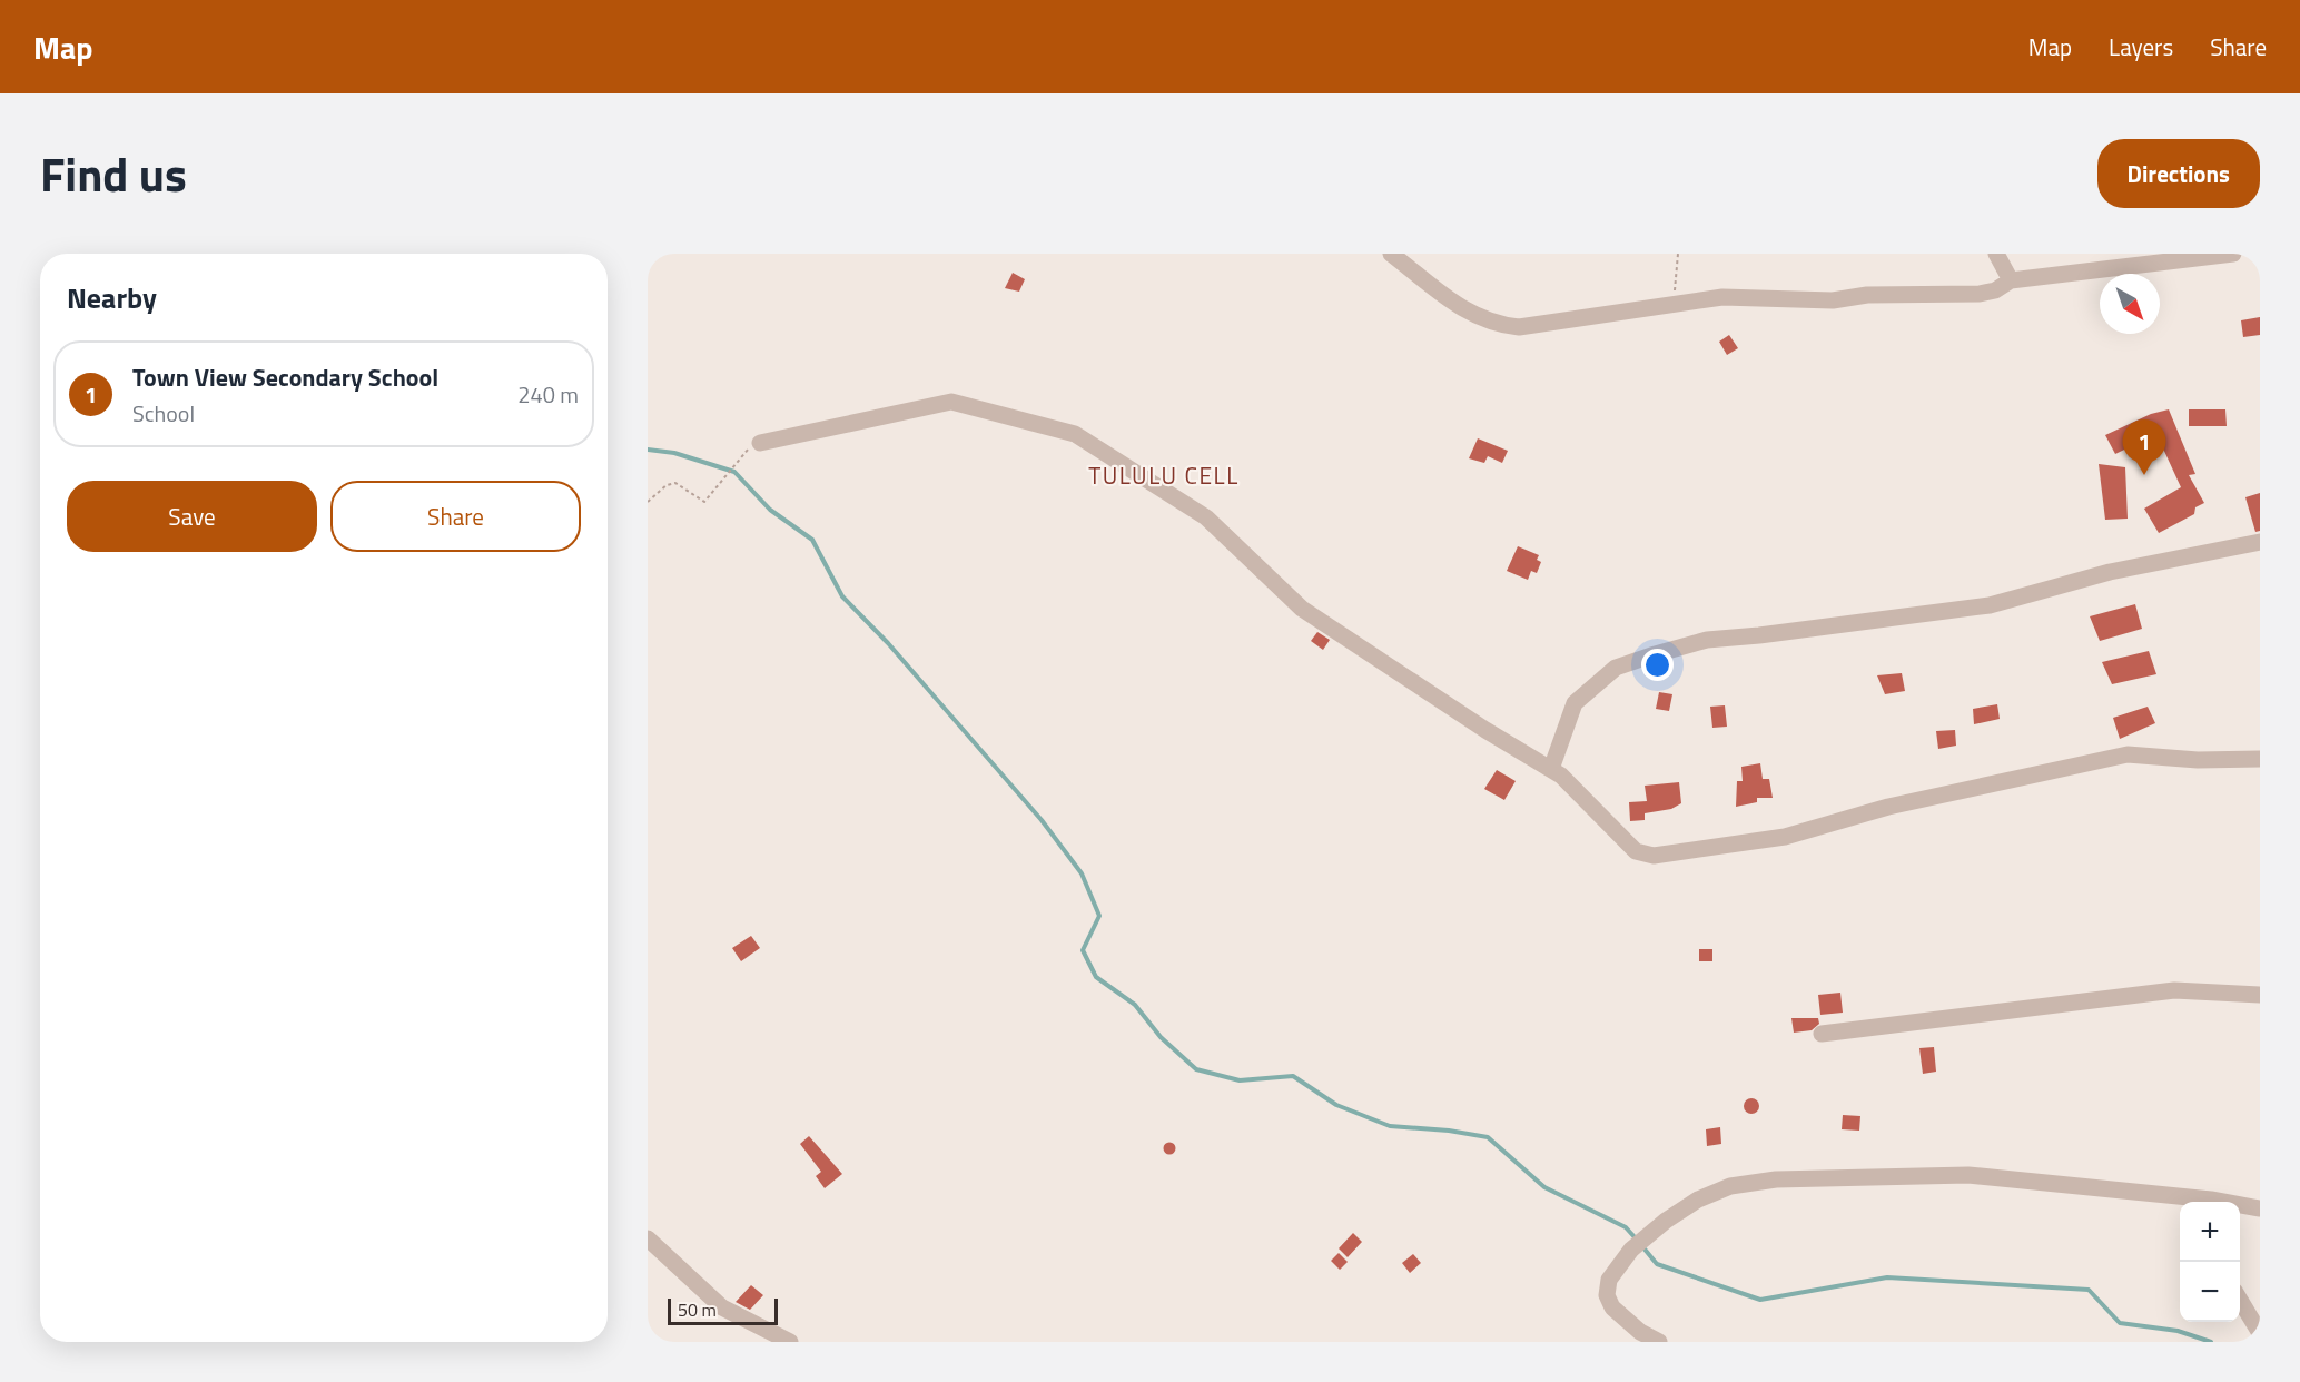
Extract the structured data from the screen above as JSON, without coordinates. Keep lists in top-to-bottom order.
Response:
{
  "districts": ["TULULU CELL"],
  "scale_bar": "50 m",
  "north": "bottom right",
  "page": {
    "header": "Map",
    "nav": ["Map", "Layers", "Share"],
    "title": "Find us",
    "buttons": [
      "Directions",
      ["Save", "Share"]
    ],
    "heading": "Nearby",
    "list": [
      {
        "mark": "1",
        "name": "Town View Secondary School",
        "note": "School",
        "value": "240 m"
      }
    ],
    "pins": "1",
    "map_buttons": ["+", "−"],
    "scale": "50 m"
  }
}
